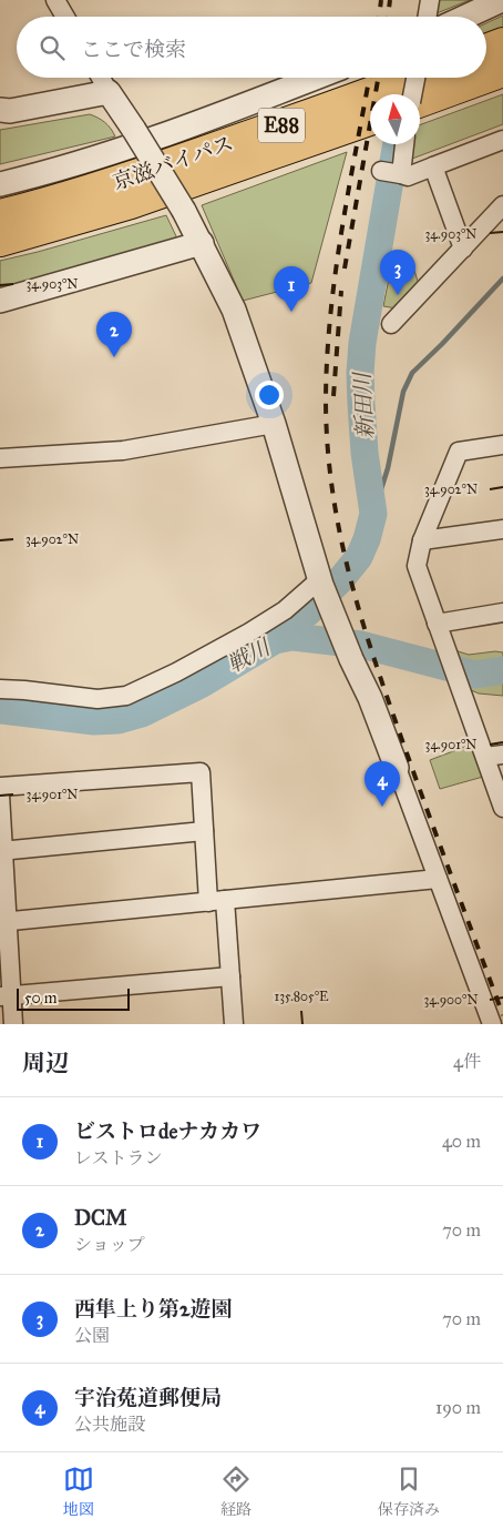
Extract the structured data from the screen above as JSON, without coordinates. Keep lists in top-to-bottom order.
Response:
{
  "streets": {
    "highway": ["E88", "京滋バイパス"]
  },
  "water": ["新田川", "戦川"],
  "scale_bar": "50 m",
  "north": "top",
  "page": {
    "search": "ここで検索",
    "pins": [
      "3",
      "1",
      "2",
      "4"
    ],
    "scale": "50 m",
    "heading": ["周辺", "4件"],
    "list": [
      {
        "mark": "1",
        "name": "ビストロdeナカカワ",
        "note": "レストラン",
        "value": "40 m"
      },
      {
        "mark": "2",
        "name": "DCM",
        "note": "ショップ",
        "value": "70 m"
      },
      {
        "mark": "3",
        "name": "西隼上り第2遊園",
        "note": "公園",
        "value": "70 m"
      },
      {
        "mark": "4",
        "name": "宇治菟道郵便局",
        "note": "公共施設",
        "value": "190 m"
      }
    ],
    "nav": ["地図", "経路", "保存済み"]
  },
  "coordinates": [
    "34.903°N",
    "34.902°N",
    "34.901°N",
    "135.805°E",
    "34.900°N"
  ]
}
